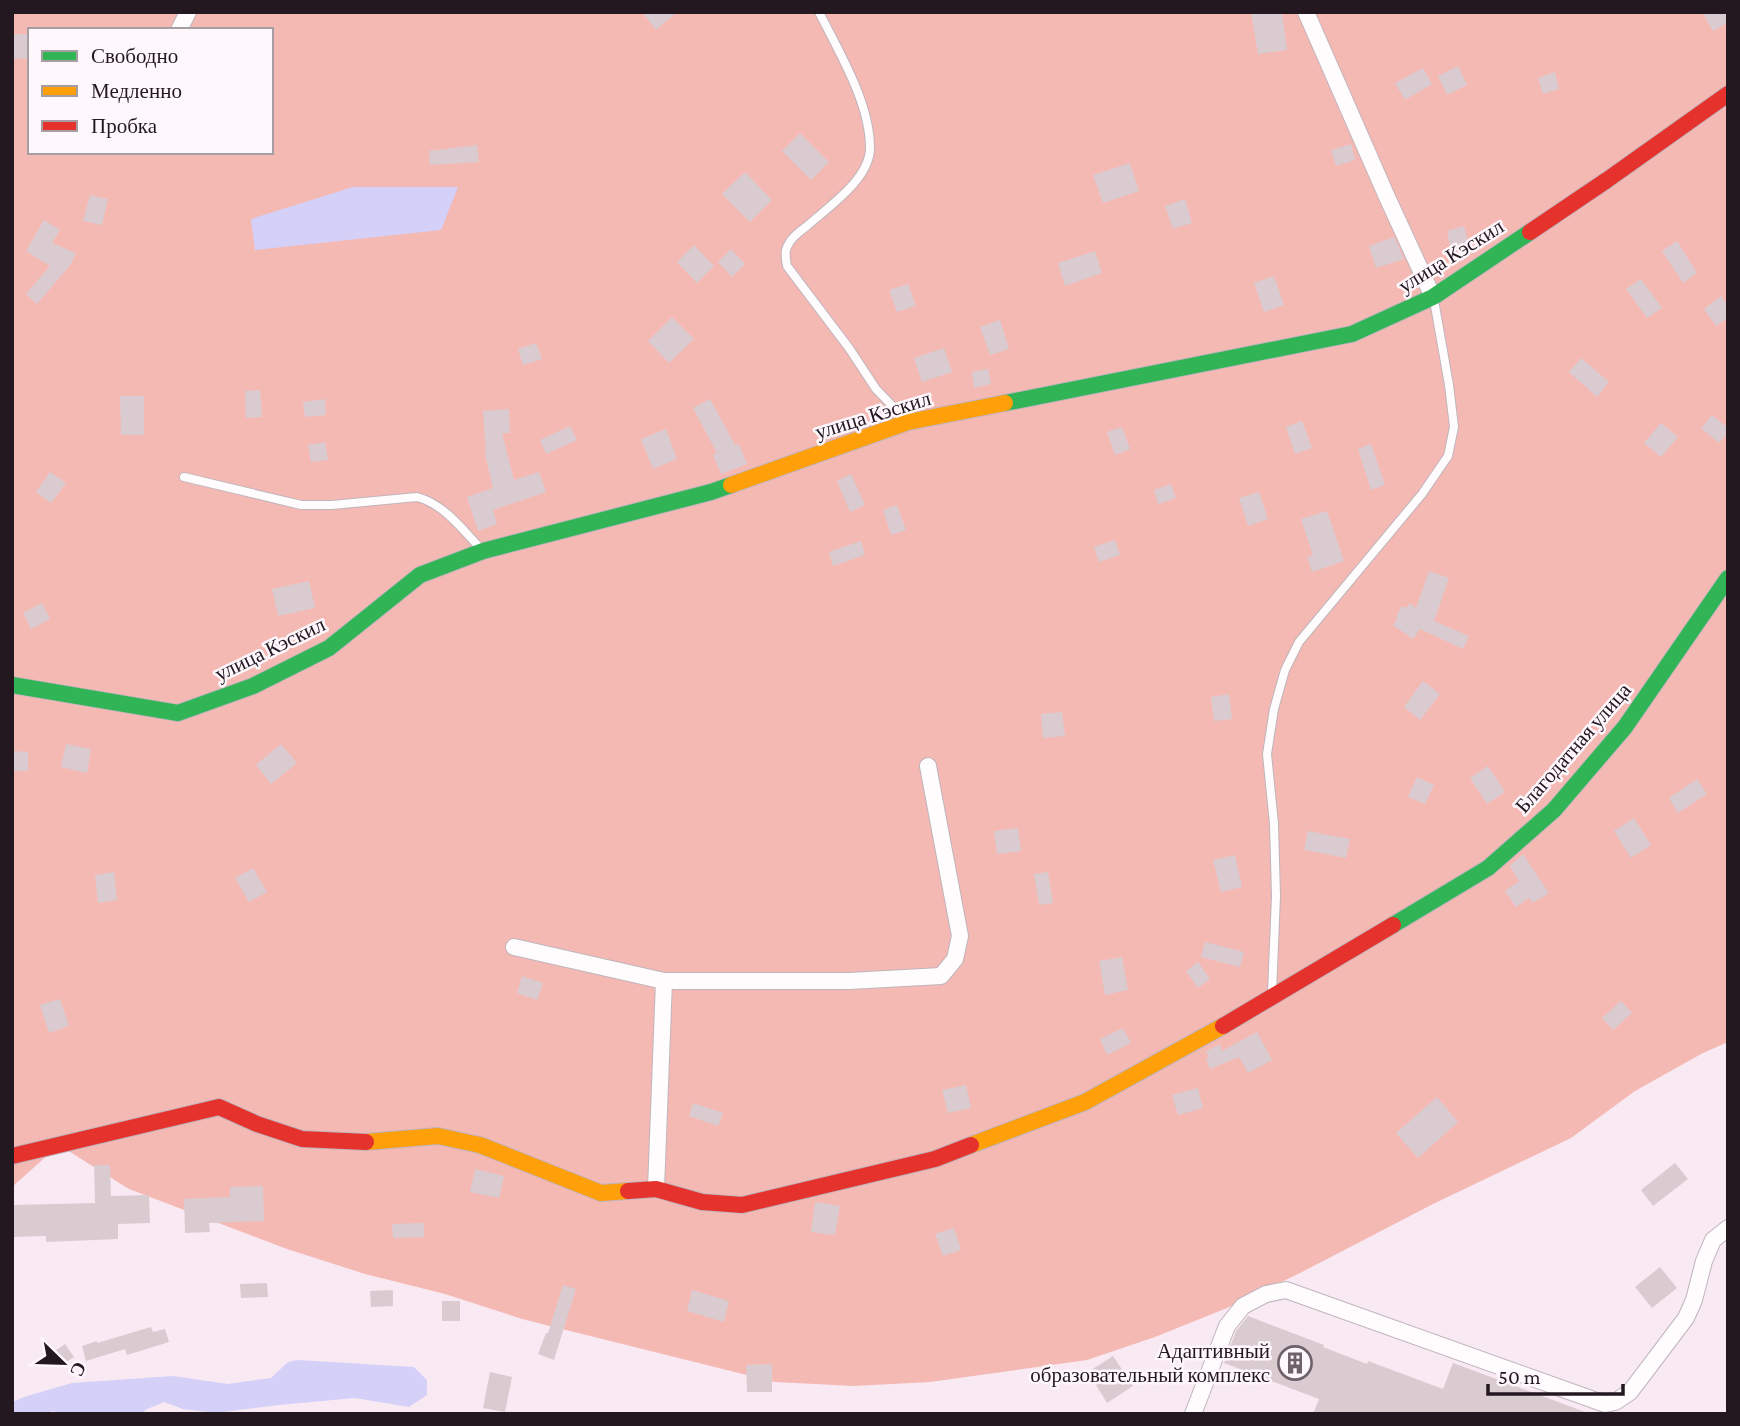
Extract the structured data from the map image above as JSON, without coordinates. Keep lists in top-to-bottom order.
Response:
{
  "streets": {
    "street": ["улица Кэскил", "Благодатная улица"]
  },
  "places": {
    "building": ["Адаптивный образовательный комплекс"]
  },
  "legend": ["Свободно", "Медленно", "Пробка"],
  "scale_bar": "50 m",
  "north": "bottom right"
}
